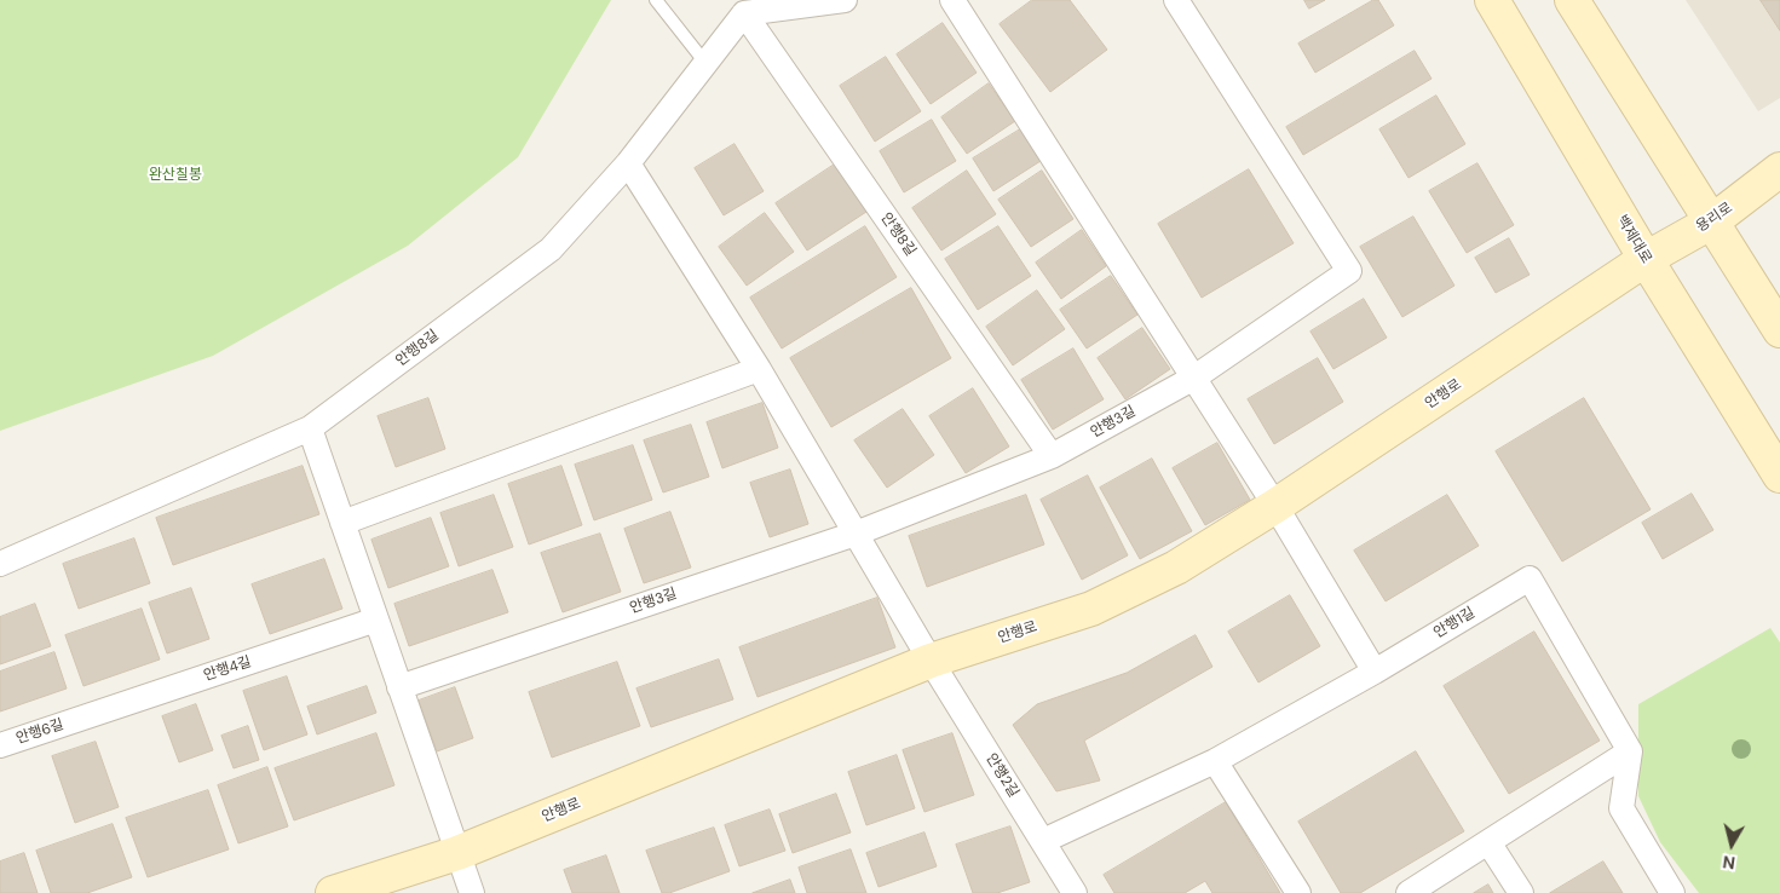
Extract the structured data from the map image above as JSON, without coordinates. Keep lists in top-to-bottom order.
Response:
{
  "streets": {
    "street": [
      "용리로",
      "안행8길",
      "백제대로",
      "안행로",
      "안행3길",
      "안행1길",
      "안행4길",
      "안행6길",
      "안행2길"
    ]
  },
  "crossings": [
    ["용리로", "백제대로"],
    ["용리로", "안행로"],
    ["안행8길", "안행3길"],
    ["백제대로", "안행로"],
    ["안행로", "안행2길"],
    ["안행4길", "안행6길"]
  ],
  "parks": ["완산칠봉"],
  "north": "bottom"
}
